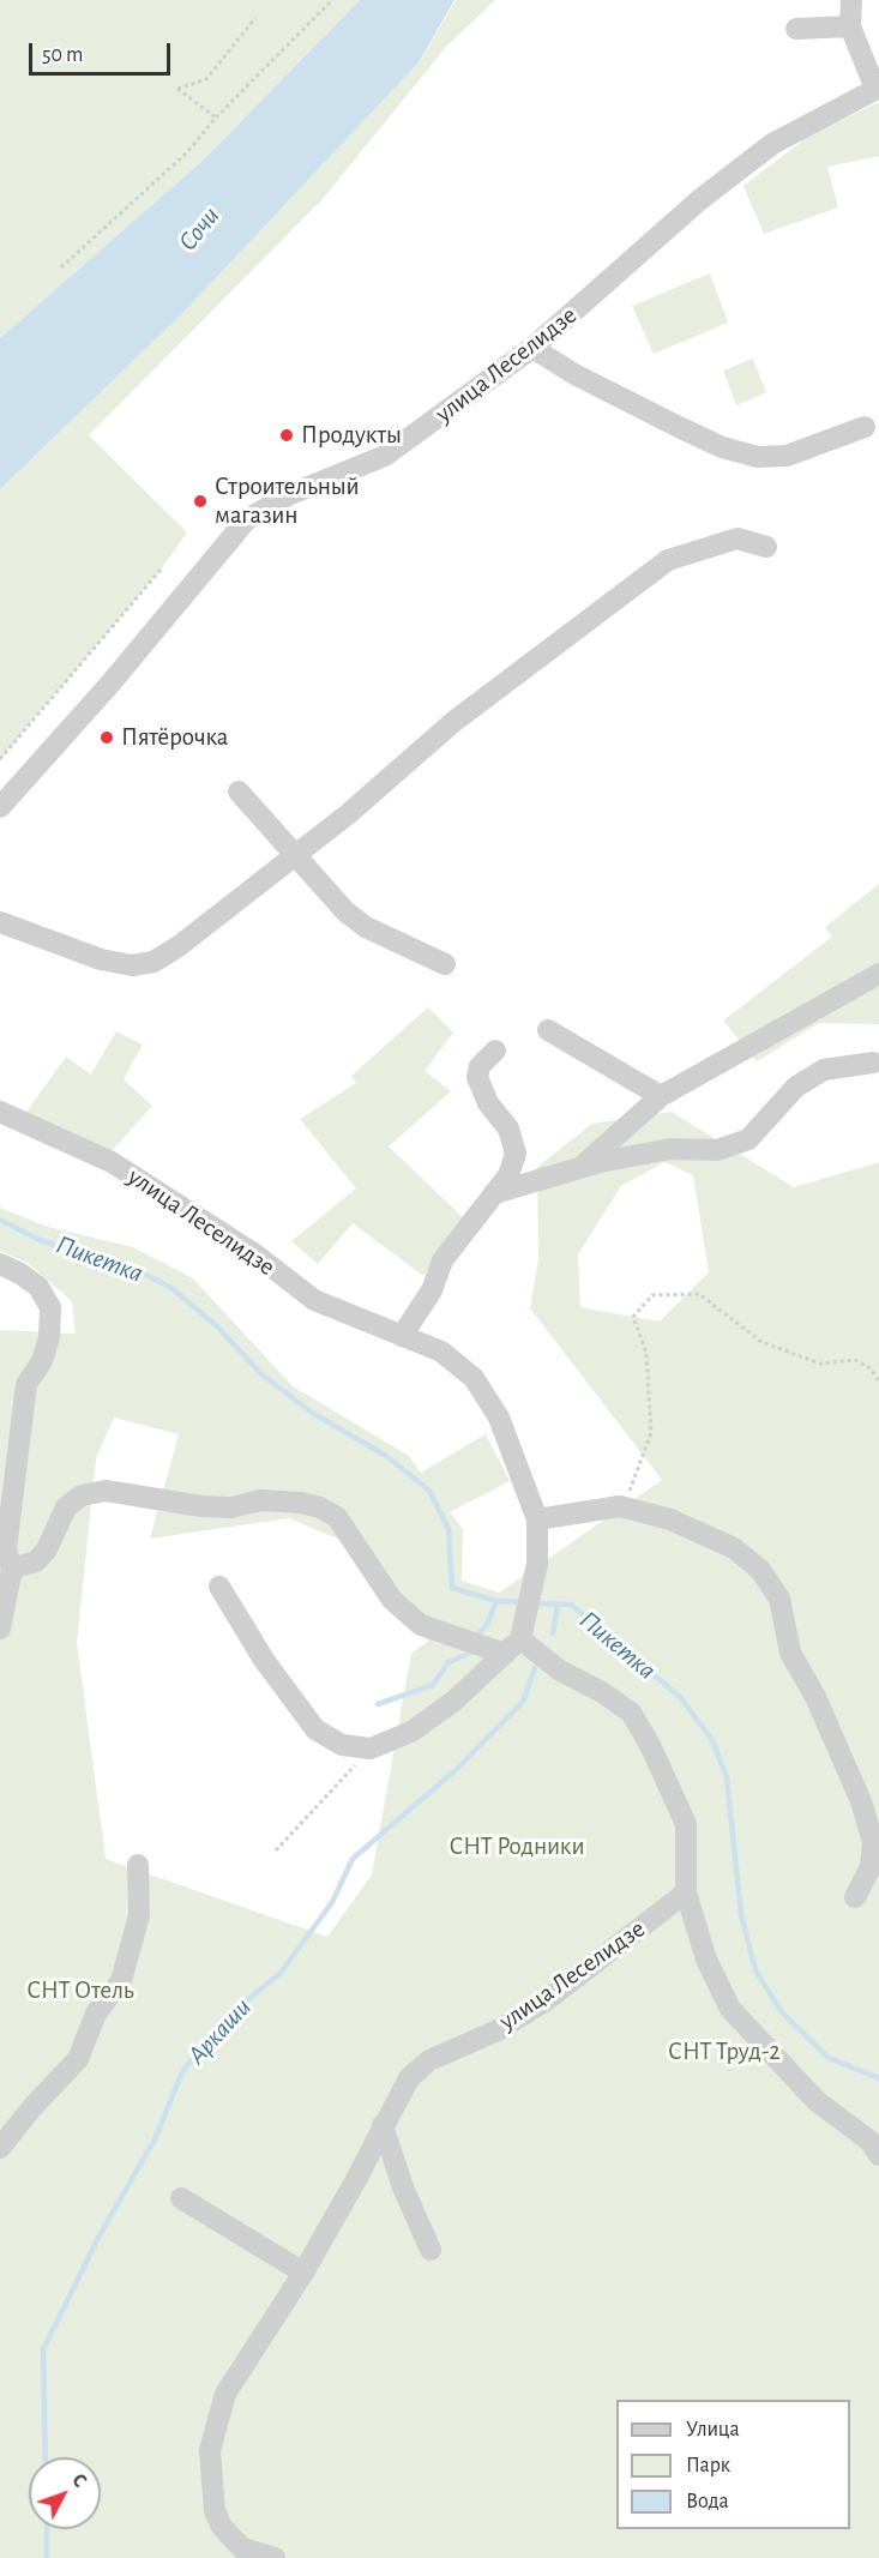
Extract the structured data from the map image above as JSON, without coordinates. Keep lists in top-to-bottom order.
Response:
{
  "streets": {
    "street": ["улица Леселидзе"]
  },
  "water": ["Сочи", "Пикетка", "Аркаши"],
  "parks": ["СНТ Родники", "СНТ Отель", "СНТ Труд-2"],
  "places": ["Продукты", "Строительный магазин", "Пятёрочка"],
  "legend": ["Улица", "Парк", "Вода"],
  "scale_bar": "50 m",
  "north": "top right"
}
